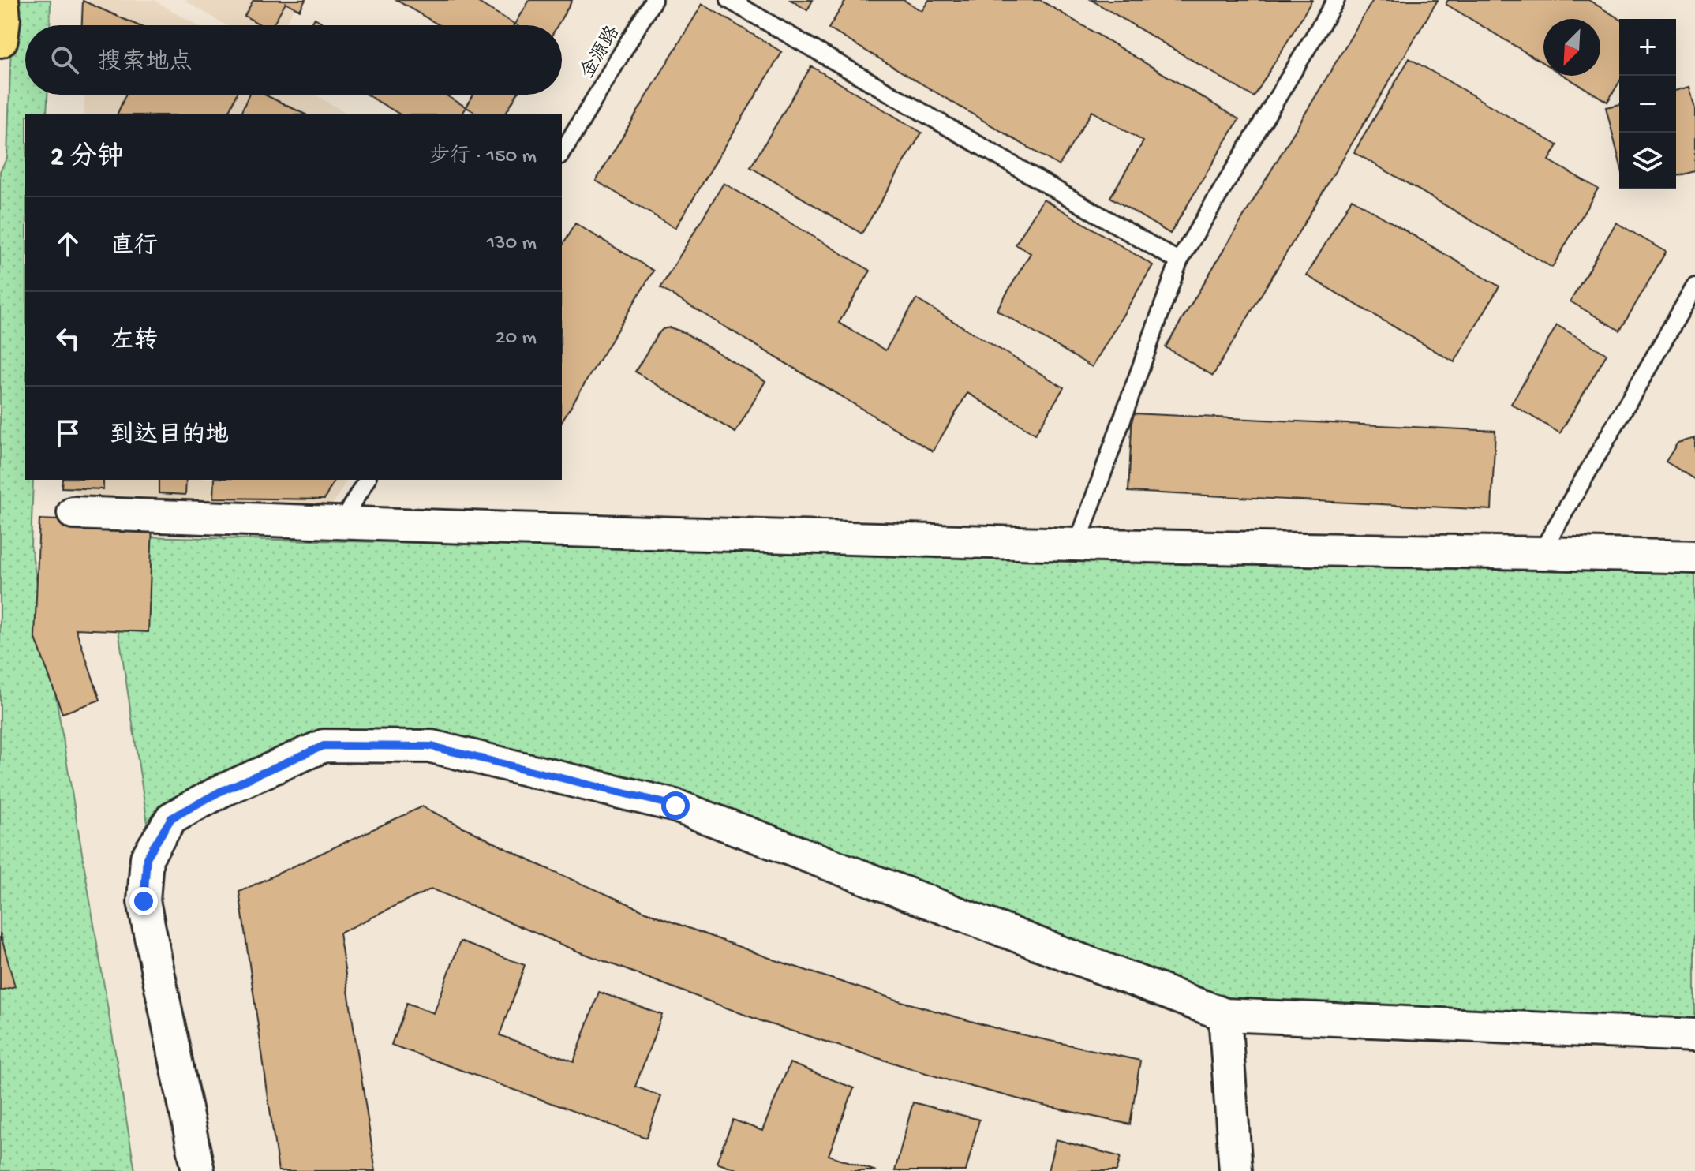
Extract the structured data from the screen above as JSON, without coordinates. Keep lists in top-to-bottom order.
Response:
{
  "streets": {
    "lane": ["金源路"]
  },
  "north": "bottom left",
  "page": {
    "map_buttons": ["+", "−"],
    "search": "搜索地点",
    "heading": ["2 分钟", "步行 · 150 m"],
    "list": [
      ["直行", "130 m"],
      ["左转", "20 m"],
      "到达目的地"
    ]
  }
}
